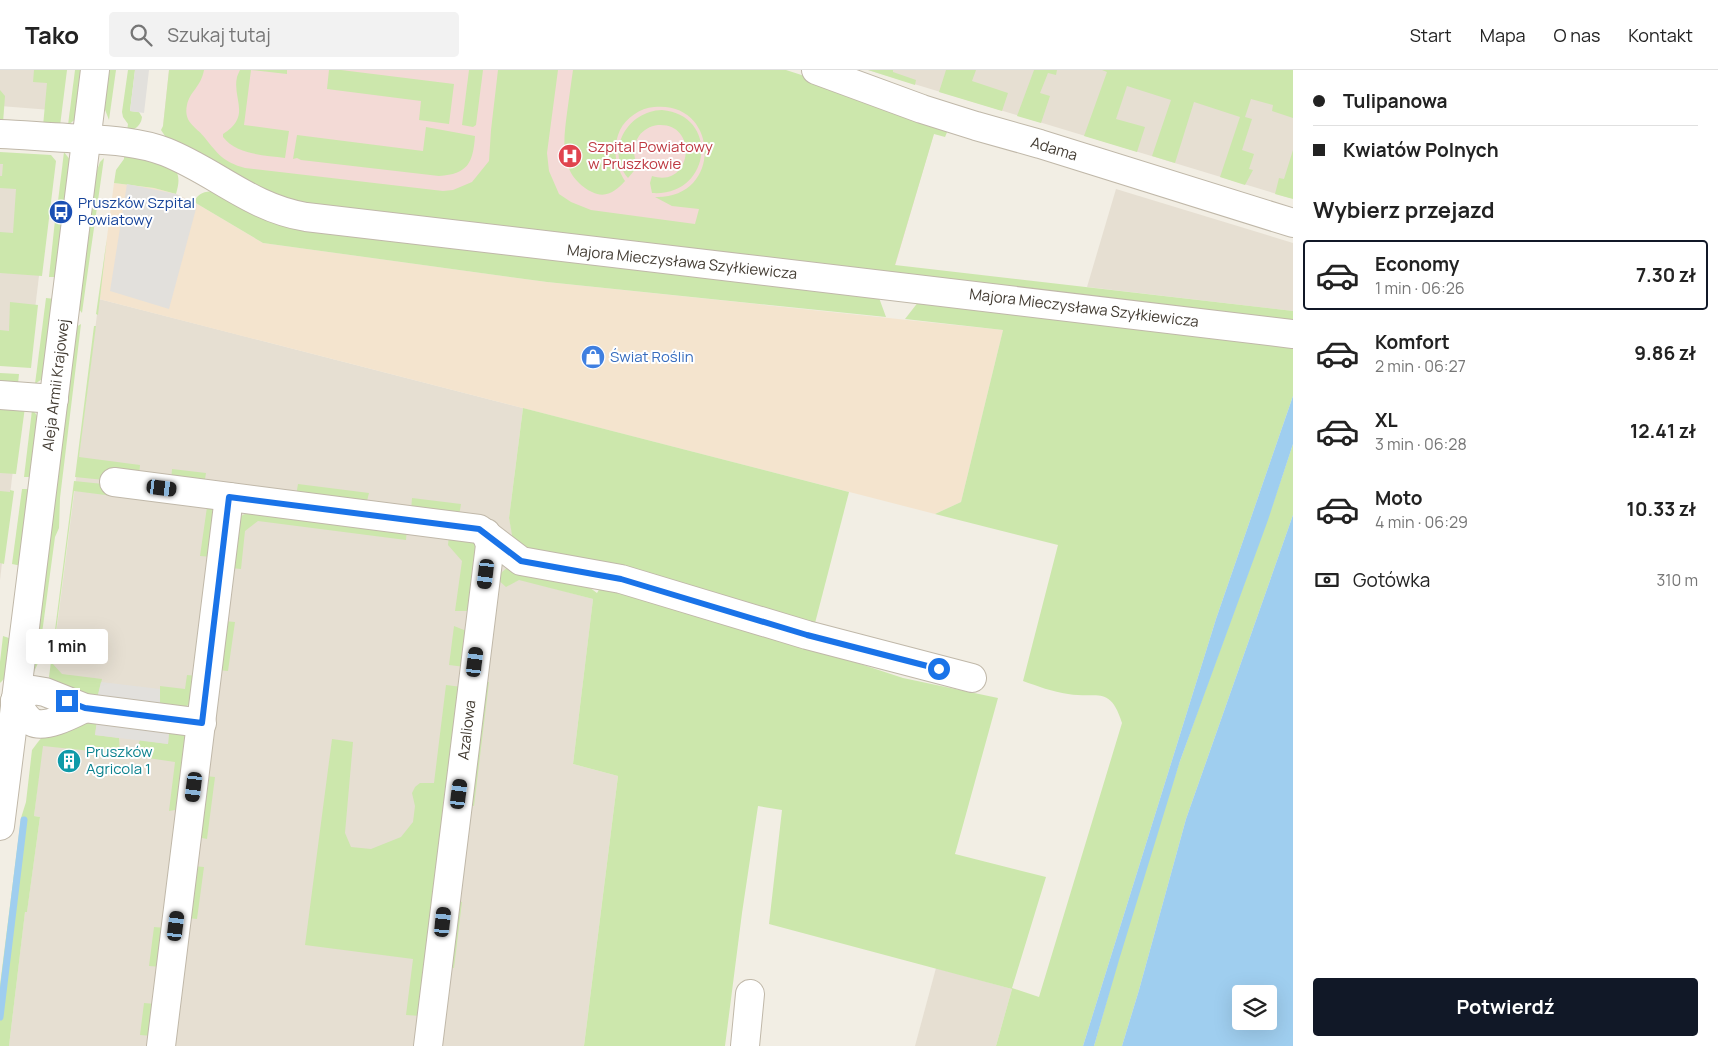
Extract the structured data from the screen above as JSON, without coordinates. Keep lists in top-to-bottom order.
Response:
{
  "streets": {
    "street": [
      "Adama",
      "Majora Mieczysława Szyłkiewicza",
      "Aleja Armii Krajowej",
      "Azaliowa"
    ]
  },
  "crossings": [
    ["Majora Mieczysława Szyłkiewicza", "Aleja Armii Krajowej"]
  ],
  "places": {
    "hospital": ["Szpital Powiatowy w Pruszkowie"],
    "bus stop": ["Pruszków Szpital Powiatowy"],
    "shop": ["Świat Roślin"],
    "building": ["Pruszków Agricola 1"]
  },
  "page": {
    "header": "Tako",
    "search": "Szukaj tutaj",
    "nav": [
      "Start",
      "Mapa",
      "O nas",
      "Kontakt"
    ],
    "banner": ["Tulipanowa", "Kwiatów Polnych"],
    "heading": "Wybierz przejazd",
    "list": [
      {
        "name": "Economy",
        "note": "1 min · 06:26",
        "value": "7.30 zł"
      },
      {
        "name": "Komfort",
        "note": "2 min · 06:27",
        "value": "9.86 zł"
      },
      {
        "name": "XL",
        "note": "3 min · 06:28",
        "value": "12.41 zł"
      },
      {
        "name": "Moto",
        "note": "4 min · 06:29",
        "value": "10.33 zł"
      }
    ],
    "pay": ["Gotówka", "310 m"],
    "bubble": "1 min",
    "buttons": "Potwierdź"
  }
}
